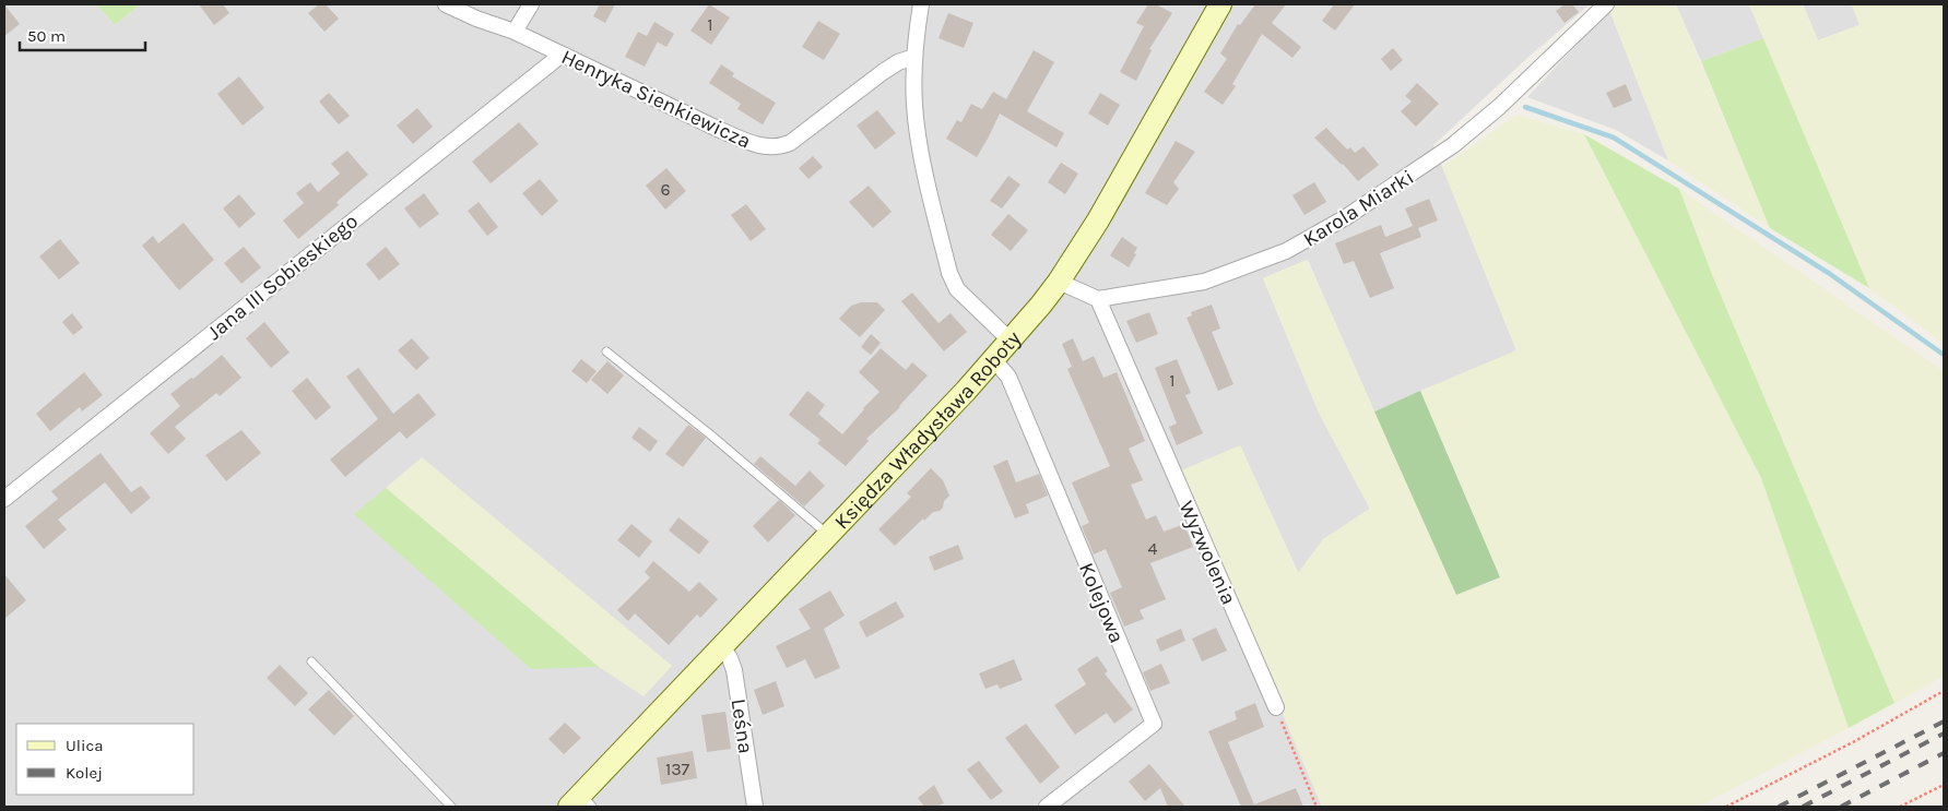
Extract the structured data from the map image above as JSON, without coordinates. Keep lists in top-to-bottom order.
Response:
{
  "streets": {
    "main road": ["Księdza Władysława Roboty"],
    "street": [
      "Henryka Sienkiewicza",
      "Karola Miarki",
      "Jana III Sobieskiego",
      "Wyzwolenia",
      "Kolejowa",
      "Leśna"
    ]
  },
  "crossings": [
    ["Henryka Sienkiewicza", "Jana III Sobieskiego"],
    ["Karola Miarki", "Wyzwolenia"],
    ["Księdza Władysława Roboty", "Kolejowa"],
    ["Księdza Władysława Roboty", "Leśna"]
  ],
  "house_numbers": [
    "1",
    "6",
    "1",
    "4",
    "137"
  ],
  "legend": ["Ulica", "Kolej"],
  "scale_bar": "50 m"
}
